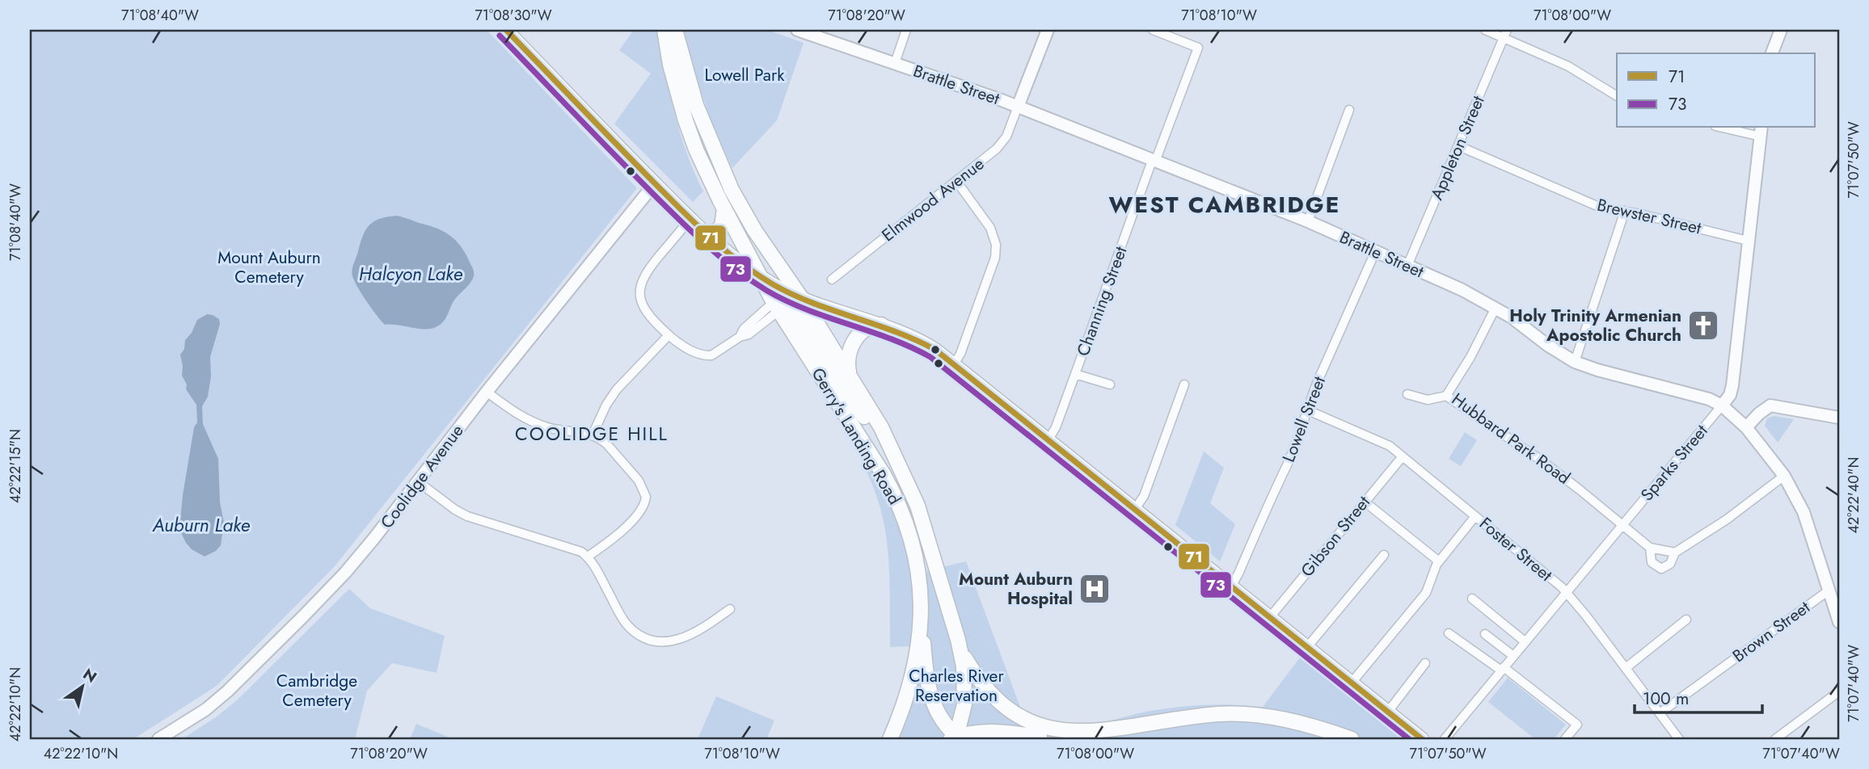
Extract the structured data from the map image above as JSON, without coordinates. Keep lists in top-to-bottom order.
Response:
{
  "streets": {
    "highway": ["Gerry's Landing Road"],
    "main road": ["Brattle Street", "Sparks Street", "Coolidge Avenue"],
    "street": [
      "Appleton Street",
      "Elmwood Avenue",
      "Brewster Street",
      "Channing Street",
      "Lowell Street",
      "Hubbard Park Road",
      "Gibson Street",
      "Foster Street",
      "Brown Street"
    ]
  },
  "crossings": [
    ["Brattle Street", "Appleton Street"],
    ["Brattle Street", "Elmwood Avenue"],
    ["Brattle Street", "Channing Street"],
    ["Brattle Street", "Lowell Street"],
    ["Brattle Street", "Hubbard Park Road"],
    ["Brattle Street", "Sparks Street"],
    ["Brattle Street", "Brown Street"],
    ["Appleton Street", "Brewster Street"],
    ["Brewster Street", "Sparks Street"],
    ["Lowell Street", "Foster Street"],
    ["Hubbard Park Road", "Sparks Street"],
    ["Sparks Street", "Foster Street"],
    ["Gibson Street", "Foster Street"],
    ["Foster Street", "Brown Street"]
  ],
  "districts": ["WEST CAMBRIDGE", "COOLIDGE HILL"],
  "water": ["Halcyon Lake", "Auburn Lake"],
  "parks": [
    "Lowell Park",
    "Mount Auburn Cemetery",
    "Charles River Reservation",
    "Cambridge Cemetery"
  ],
  "places": {
    "church": ["Holy Trinity Armenian Apostolic Church"],
    "hospital": ["Mount Auburn Hospital"]
  },
  "lines": ["transit line 71", "transit line 73"],
  "legend": ["71", "73"],
  "scale_bar": "100 m",
  "north": "top right",
  "coordinates": [
    "71°08'40\"W",
    "71°08'30\"W",
    "71°08'20\"W",
    "71°08'10\"W",
    "71°08'00\"W",
    "71°07'50\"W",
    "42°22'15\"N",
    "42°22'40\"N",
    "71°07'40\"W",
    "42°22'10\"N"
  ]
}
